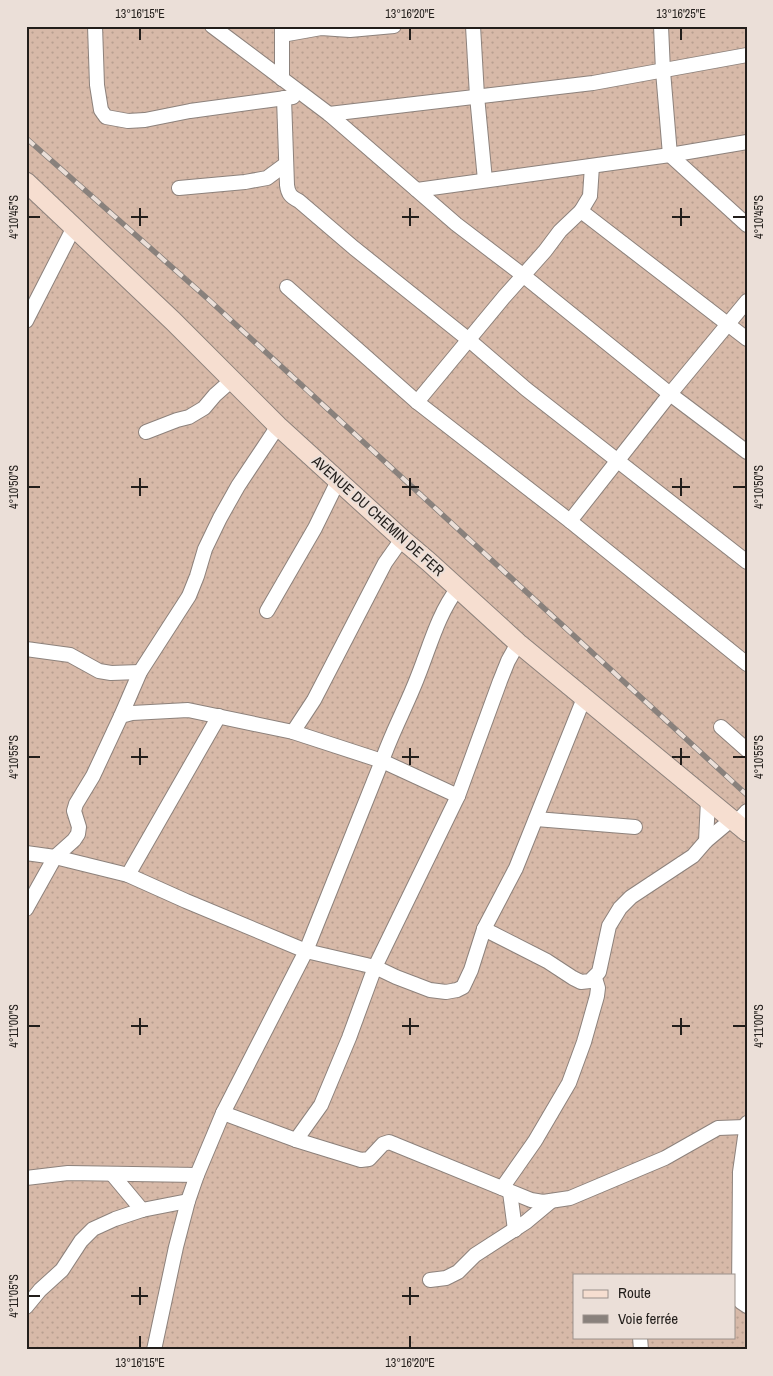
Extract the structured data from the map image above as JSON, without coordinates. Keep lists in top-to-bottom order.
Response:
{
  "streets": {
    "street": ["AVENUE DU CHEMIN DE FER"]
  },
  "legend": ["Route", "Voie ferrée"],
  "coordinates": [
    "13°16'15\"E",
    "13°16'20\"E",
    "13°16'25\"E",
    "4°10'45\"S",
    "4°10'50\"S",
    "4°10'55\"S",
    "4°11'00\"S",
    "4°11'05\"S"
  ]
}
